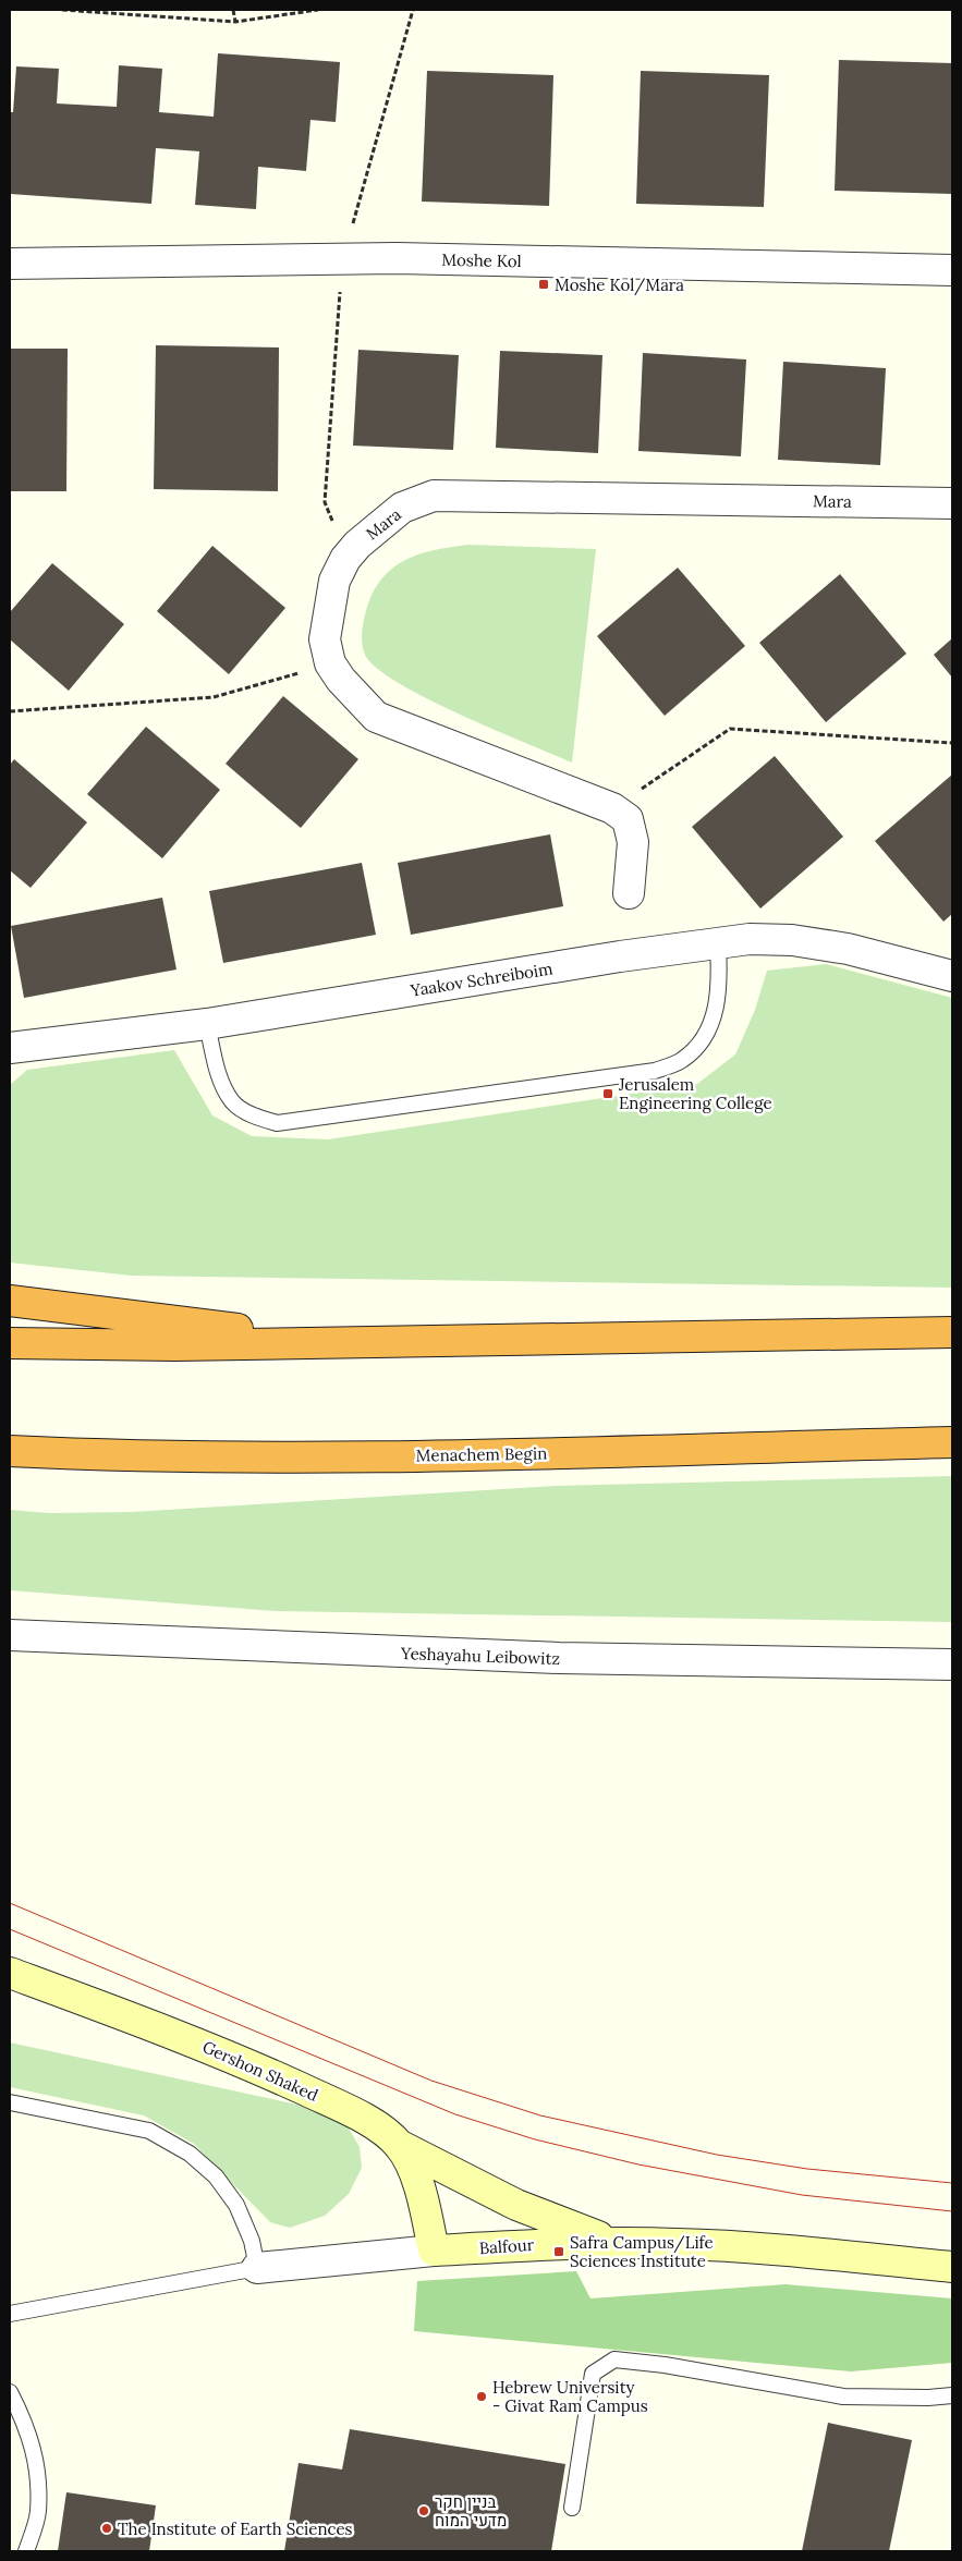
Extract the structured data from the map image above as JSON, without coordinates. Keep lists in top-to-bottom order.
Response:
{
  "streets": {
    "highway": ["Menachem Begin"],
    "street": [
      "Moshe Kol",
      "Mara",
      "Yaakov Schreiboim",
      "Yeshayahu Leibowitz",
      "Gershon Shaked",
      "Balfour"
    ]
  },
  "crossings": [
    ["Gershon Shaked", "Balfour"]
  ],
  "places": {
    "transit": ["Moshe Kol/Mara", "Jerusalem Engineering College", "Safra Campus/Life Sciences Institute"],
    "other": ["Hebrew University - Givat Ram Campus", "בניין חקר מדעי המוח", "The Institute of Earth Sciences"]
  }
}
